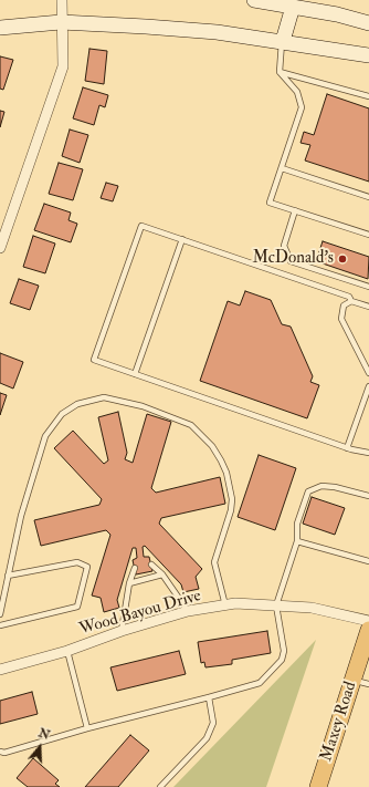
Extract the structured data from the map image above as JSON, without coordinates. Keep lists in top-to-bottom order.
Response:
{
  "streets": {
    "main road": ["Maxey Road"],
    "street": ["Wood Bayou Drive"]
  },
  "places": ["McDonald's"],
  "north": "top"
}
